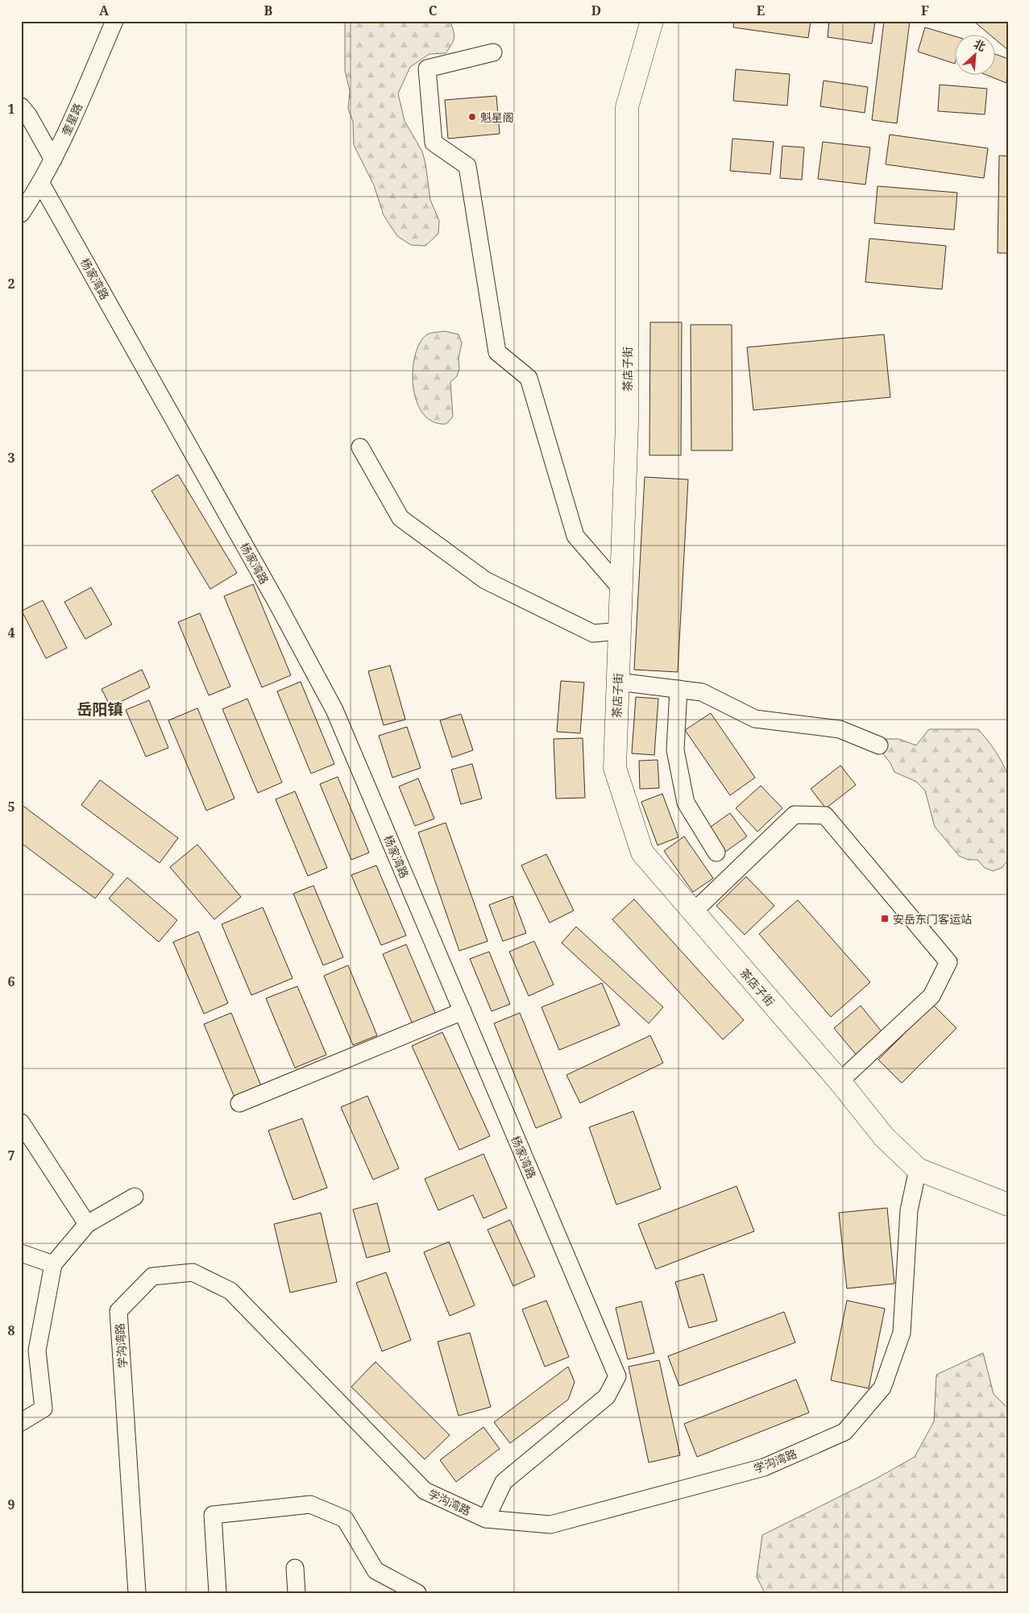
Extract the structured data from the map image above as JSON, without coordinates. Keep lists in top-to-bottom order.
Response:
{
  "streets": {
    "main road": ["茶店子街"],
    "street": ["奎星路", "杨家湾路", "学沟湾路"]
  },
  "crossings": [
    ["奎星路", "杨家湾路"],
    ["杨家湾路", "学沟湾路"],
    ["茶店子街", "学沟湾路"]
  ],
  "districts": ["岳阳镇"],
  "places": {
    "other": ["魁星阁"],
    "transit": ["安岳东门客运站"]
  },
  "north": "top right",
  "grid": {
    "columns": [
      "A",
      "B",
      "C",
      "D",
      "E",
      "F"
    ],
    "rows": [
      "1",
      "2",
      "3",
      "4",
      "5",
      "6",
      "7",
      "8",
      "9"
    ]
  }
}
